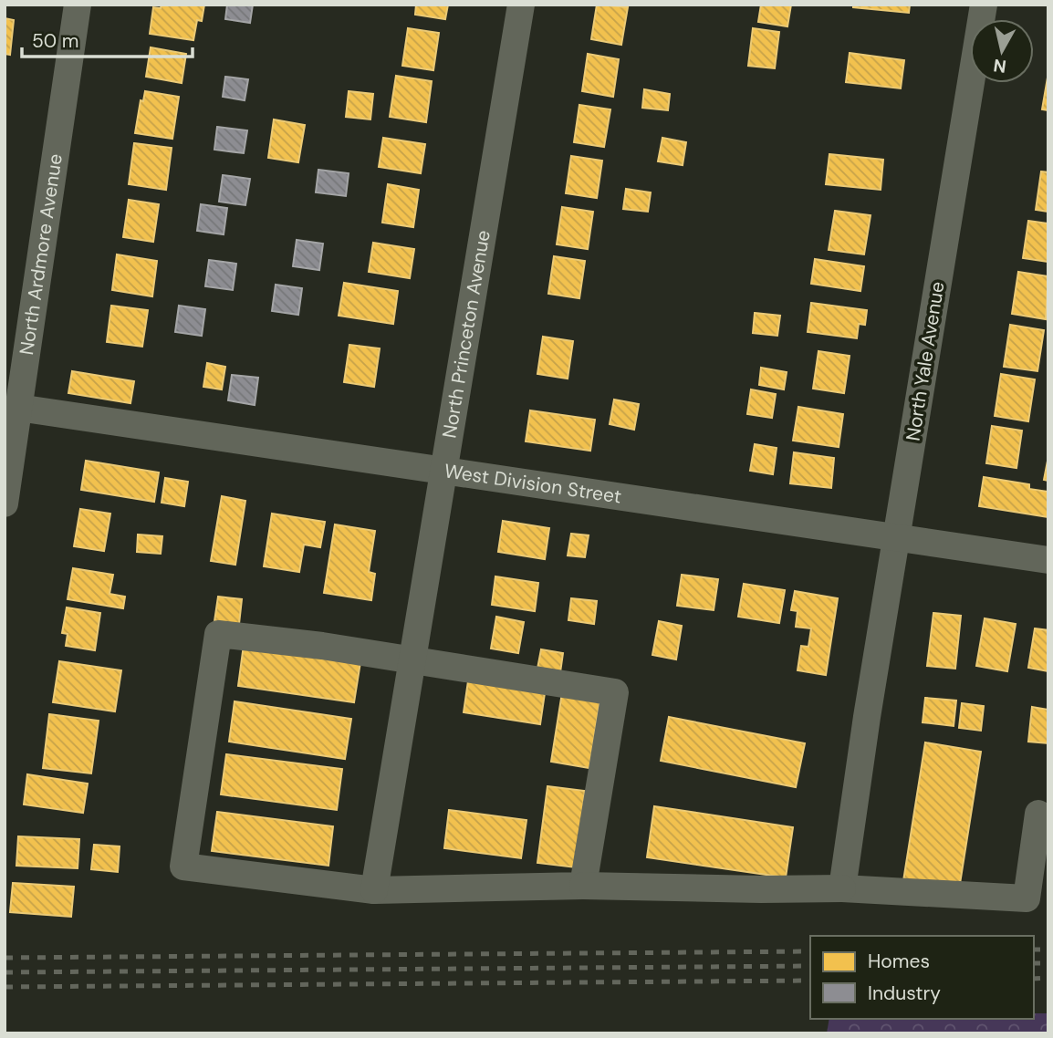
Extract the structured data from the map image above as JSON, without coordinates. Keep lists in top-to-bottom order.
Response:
{
  "streets": {
    "street": [
      "North Ardmore Avenue",
      "North Princeton Avenue",
      "North Yale Avenue",
      "West Division Street"
    ]
  },
  "crossings": [
    ["North Ardmore Avenue", "West Division Street"],
    ["North Princeton Avenue", "West Division Street"],
    ["North Yale Avenue", "West Division Street"]
  ],
  "legend": ["Homes", "Industry"],
  "scale_bar": "50 m",
  "north": "bottom"
}
